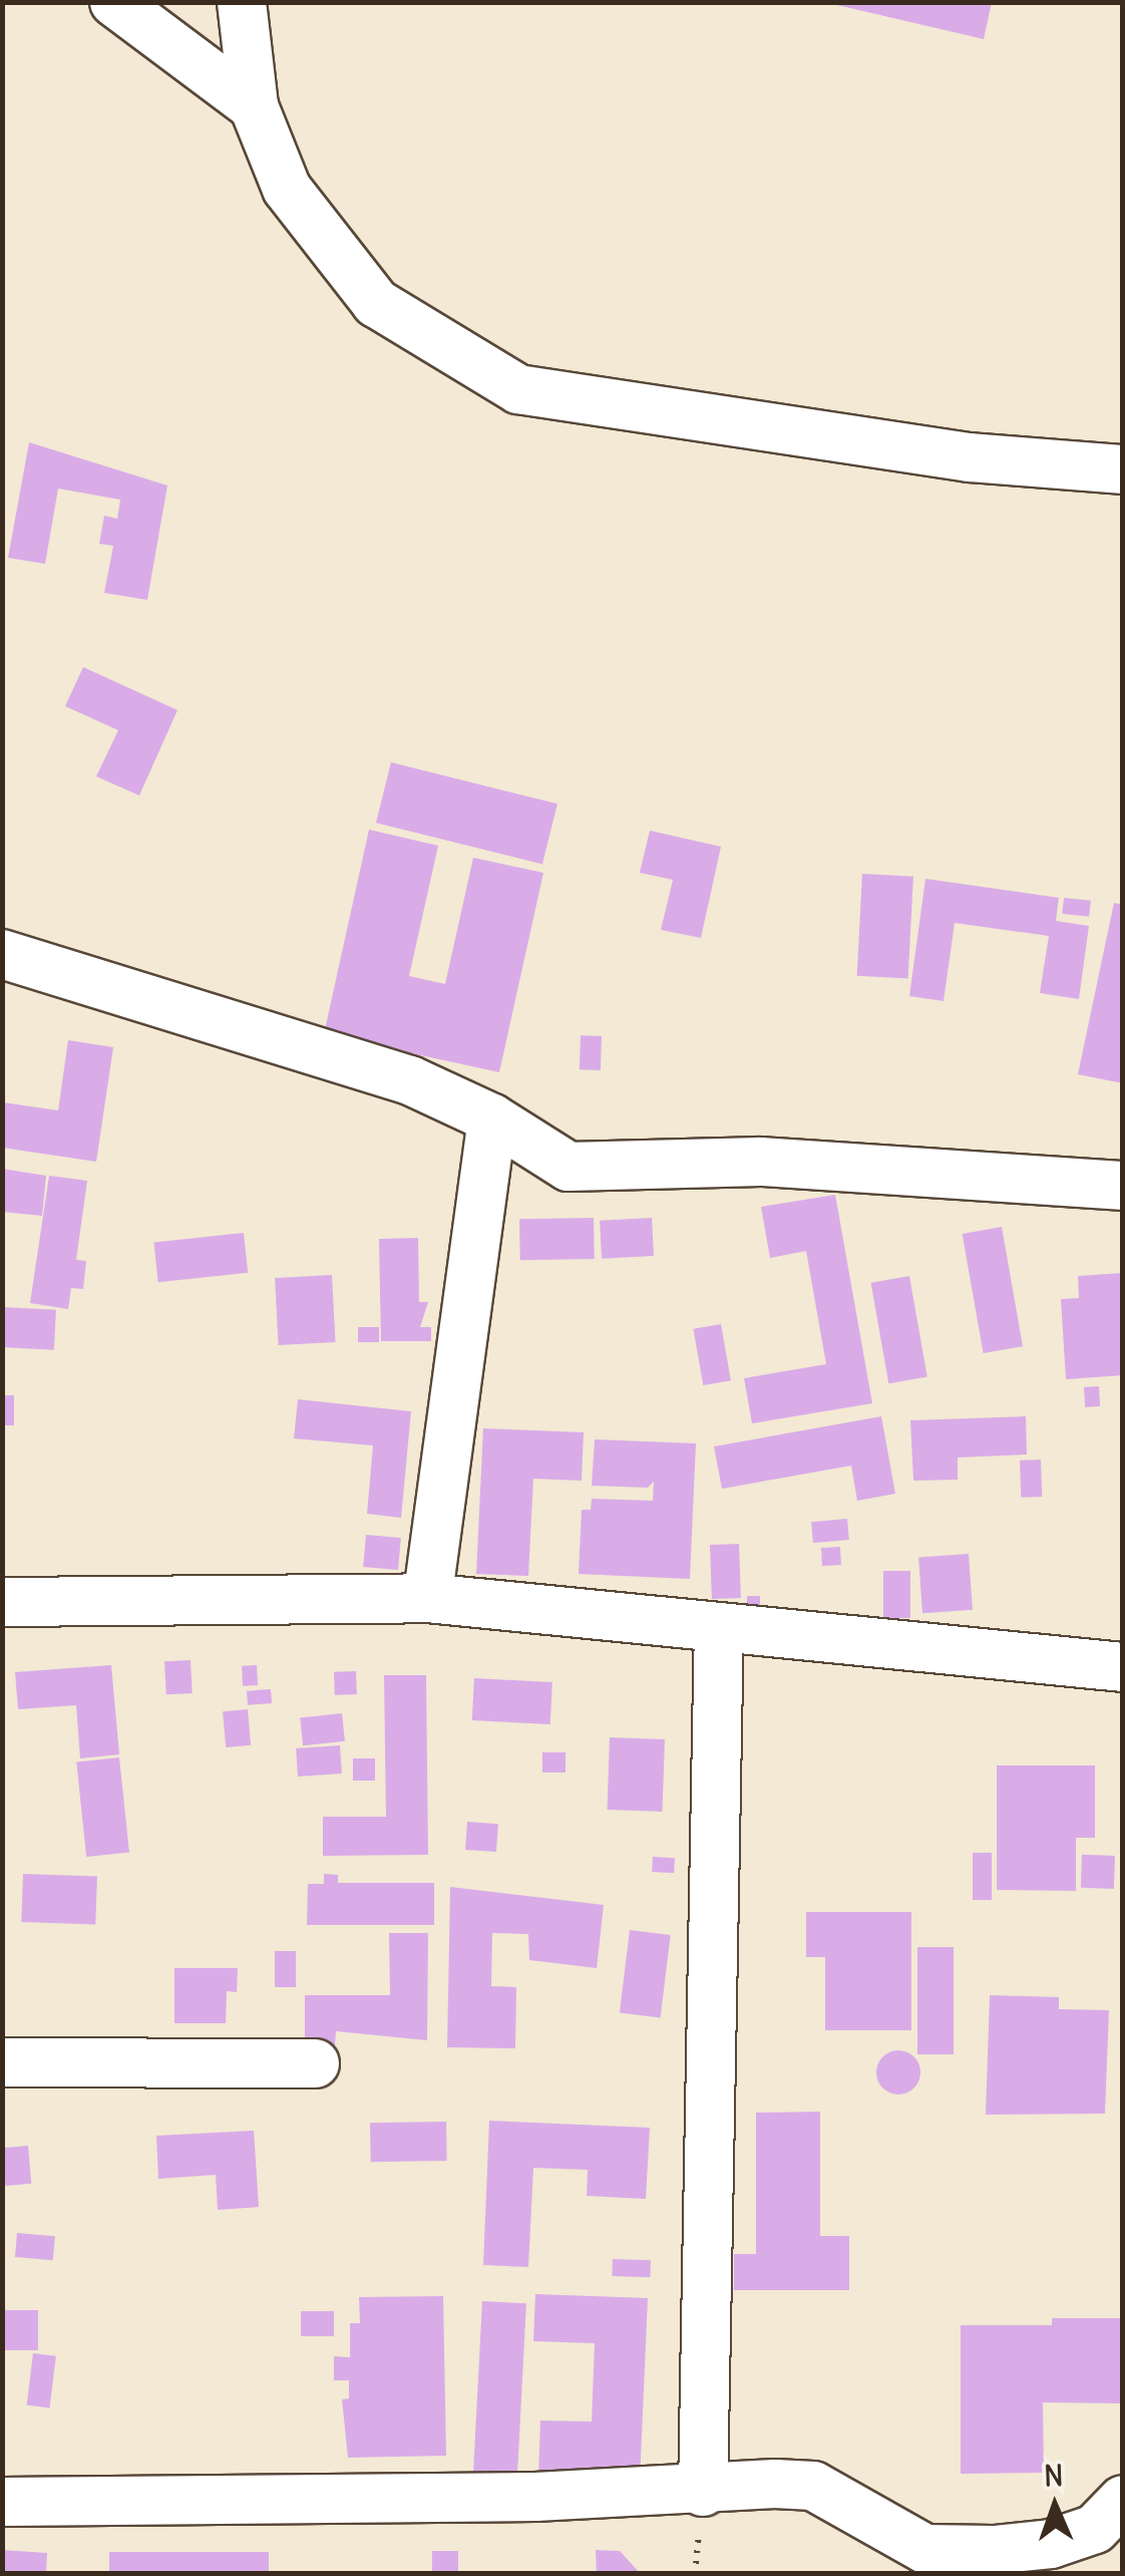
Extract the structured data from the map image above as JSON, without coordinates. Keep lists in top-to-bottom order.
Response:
{
  "north": "top"
}
